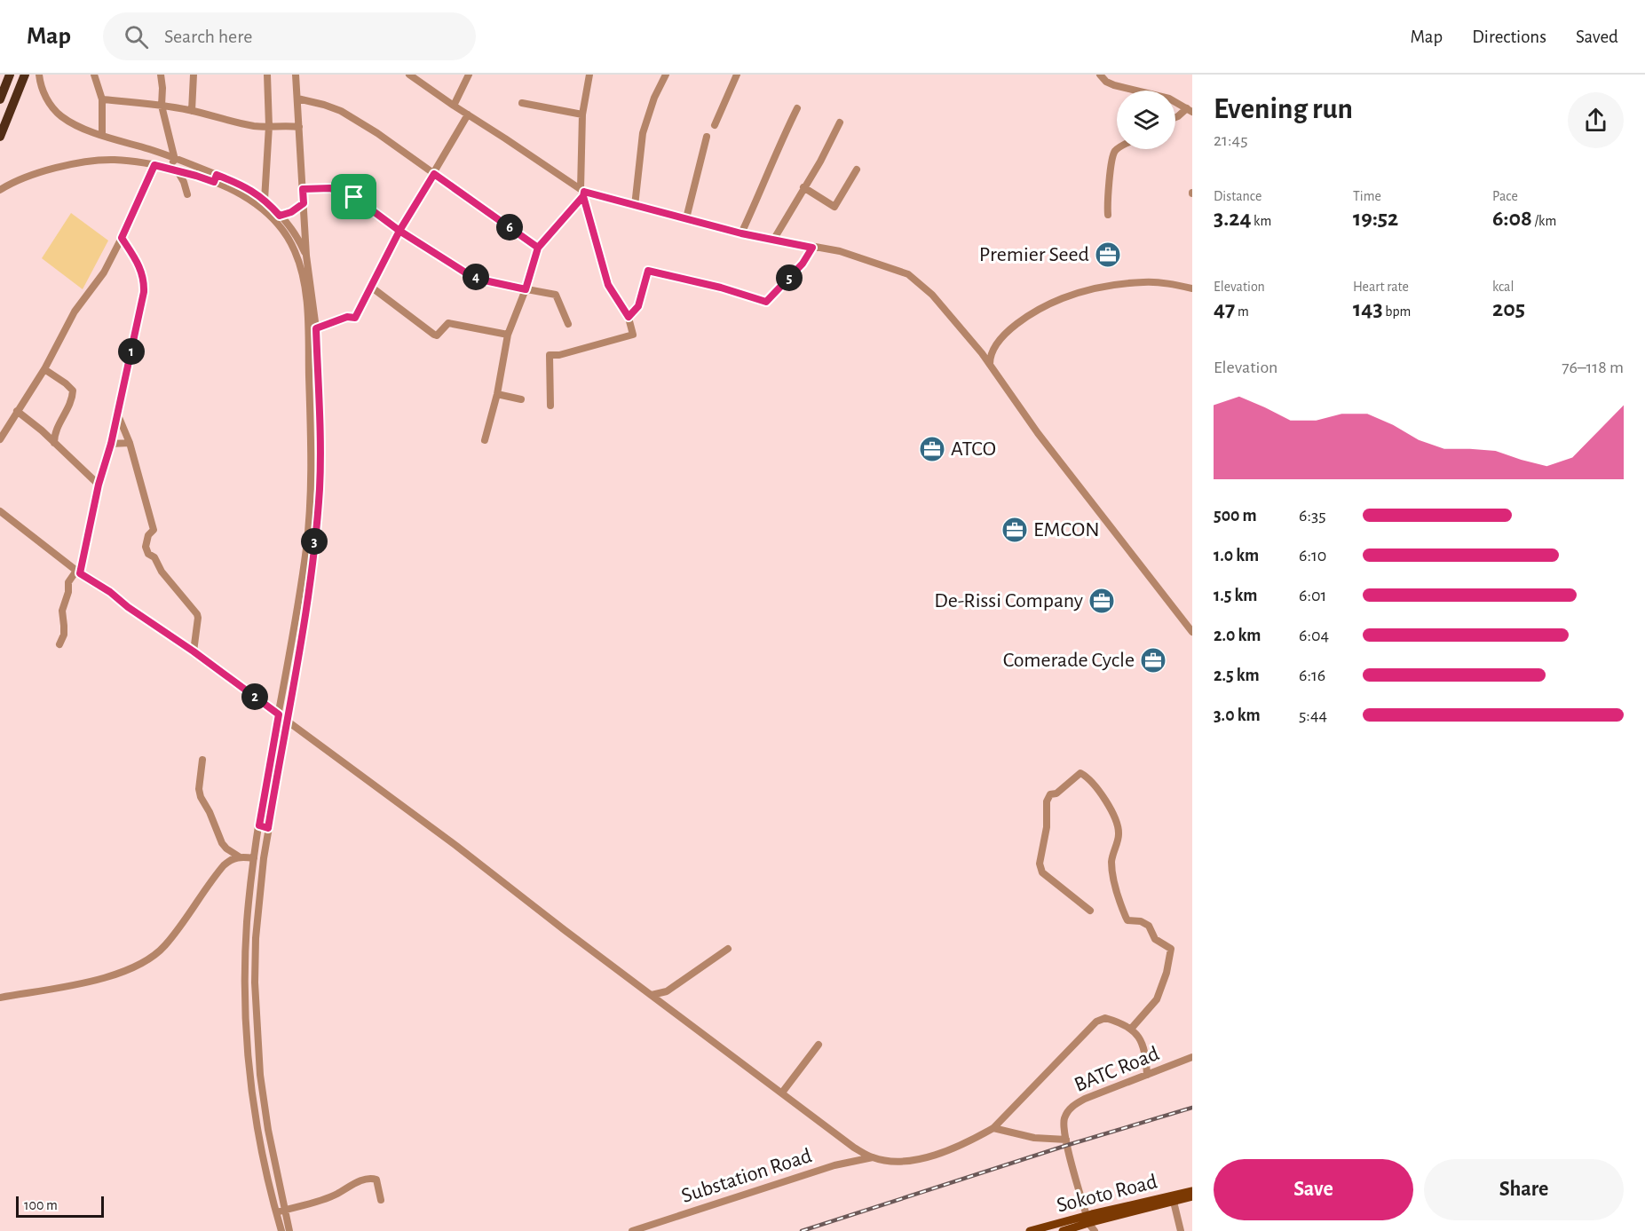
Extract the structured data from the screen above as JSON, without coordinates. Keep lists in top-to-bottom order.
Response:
{
  "streets": {
    "main road": ["Sokoto Road"],
    "street": ["BATC Road", "Substation Road"]
  },
  "crossings": [
    ["BATC Road", "Sokoto Road"]
  ],
  "places": {
    "office": [
      "Premier Seed",
      "ATCO",
      "EMCON",
      "De-Rissi Company",
      "Comerade Cycle"
    ]
  },
  "scale_bar": "100 m",
  "page": {
    "header": "Map",
    "search": "Search here",
    "nav": ["Map", "Directions", "Saved"],
    "heading": ["Evening run", "21:45"],
    "stats": [
      ["Distance", "3.24 km"],
      ["Time", "19:52"],
      ["Pace", "6:08 /km"],
      ["Elevation", "47 m"],
      ["Heart rate", "143 bpm"],
      ["kcal", "205"]
    ],
    "pins": [
      "6",
      "4",
      "5",
      "1",
      "3",
      "2"
    ],
    "chart": ["Elevation", "76–118 m"],
    "list": [
      {
        "name": "500 m",
        "note": "6:35"
      },
      {
        "name": "1.0 km",
        "note": "6:10"
      },
      {
        "name": "1.5 km",
        "note": "6:01"
      },
      {
        "name": "2.0 km",
        "note": "6:04"
      },
      {
        "name": "2.5 km",
        "note": "6:16"
      },
      {
        "name": "3.0 km",
        "note": "5:44"
      }
    ],
    "buttons": ["Save", "Share"],
    "scale": "100 m"
  }
}
